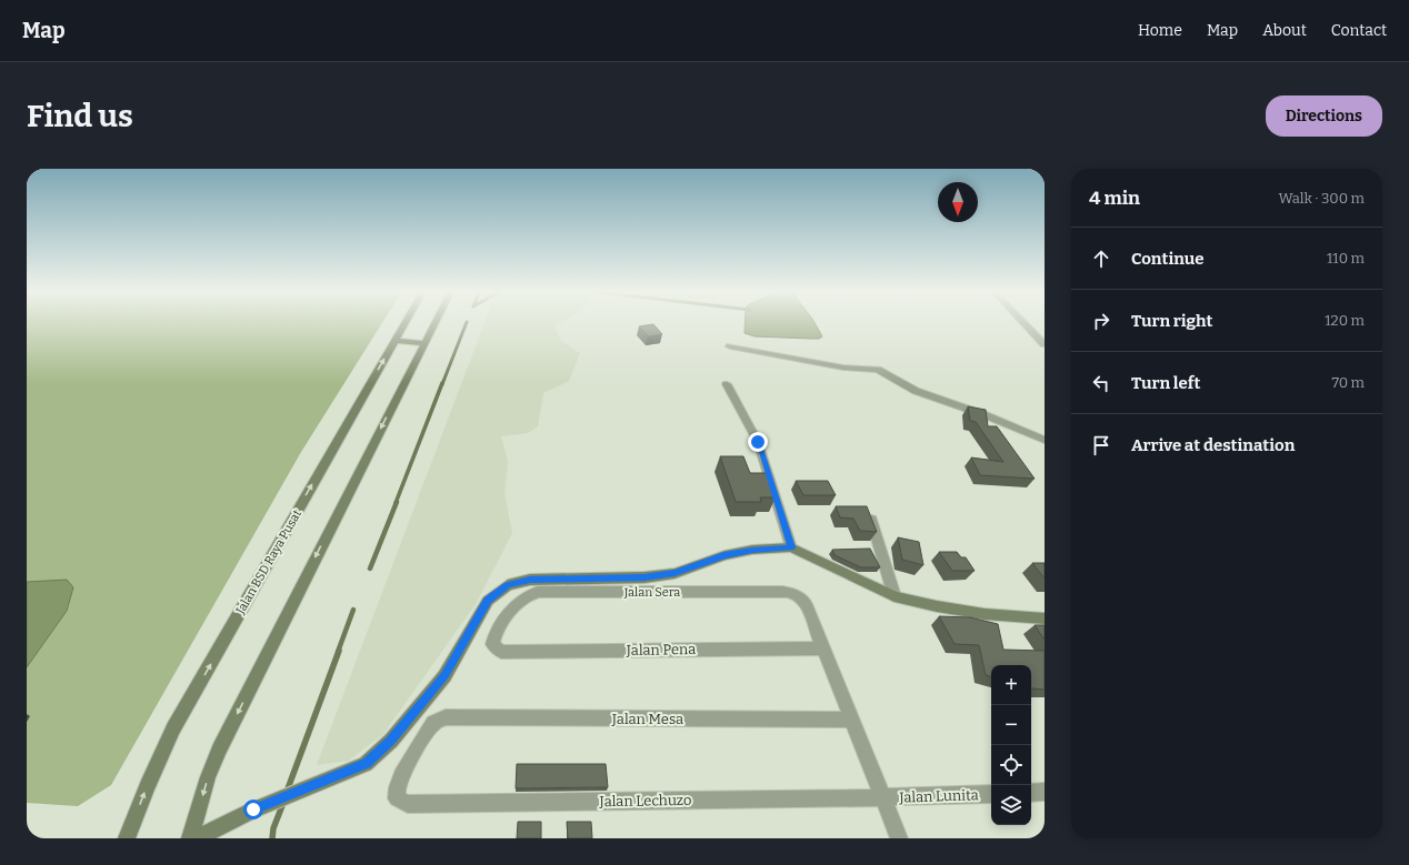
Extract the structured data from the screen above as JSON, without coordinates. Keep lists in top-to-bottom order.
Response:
{
  "streets": {
    "main road": ["Jalan BSD Raya Pusat"],
    "street": [
      "Jalan Sera",
      "Jalan Pena",
      "Jalan Mesa",
      "Jalan Lunita",
      "Jalan Lechuzo"
    ]
  },
  "crossings": [
    ["Jalan Sera", "Jalan Pena"],
    ["Jalan Mesa", "Jalan Lechuzo"],
    ["Jalan Lunita", "Jalan Lechuzo"]
  ],
  "north": "bottom",
  "page": {
    "header": "Map",
    "nav": [
      "Home",
      "Map",
      "About",
      "Contact"
    ],
    "buttons": "Directions",
    "title": "Find us",
    "heading": ["4 min", "Walk · 300 m"],
    "list": [
      ["Continue", "110 m"],
      ["Turn right", "120 m"],
      ["Turn left", "70 m"],
      "Arrive at destination"
    ],
    "map_buttons": ["+", "−"]
  }
}
